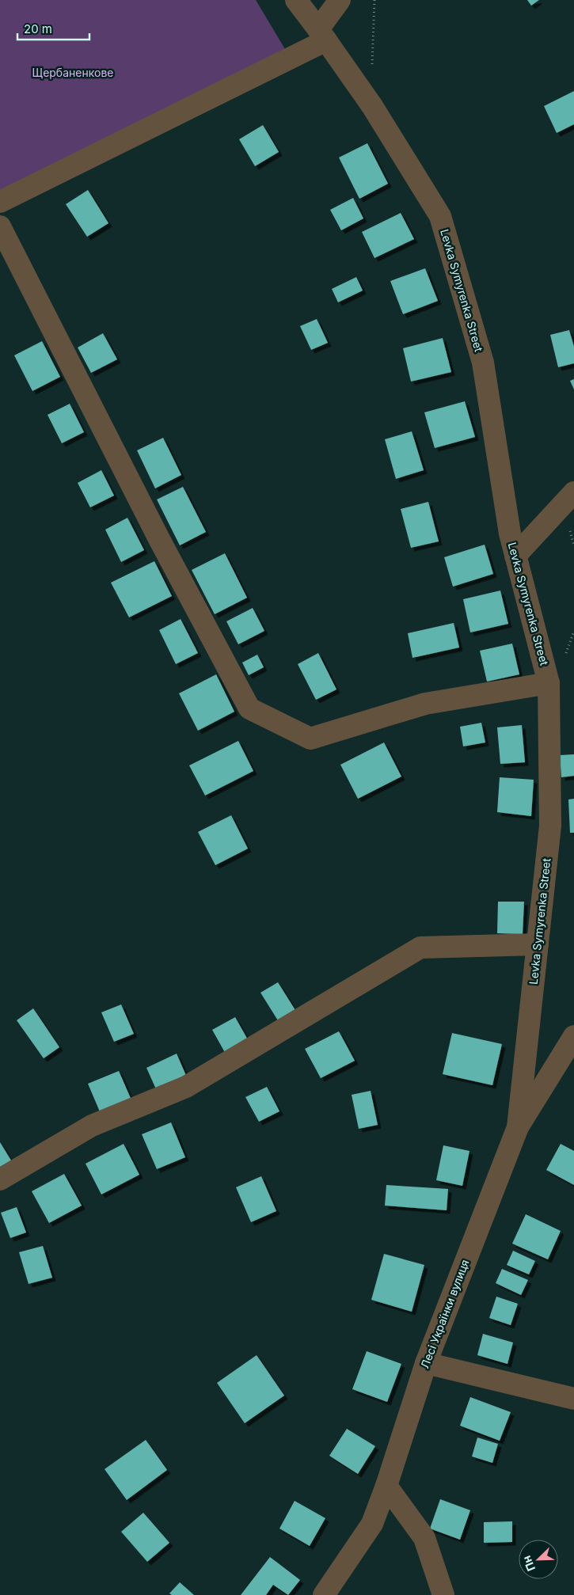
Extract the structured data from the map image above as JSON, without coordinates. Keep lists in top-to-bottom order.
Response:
{
  "streets": {
    "street": ["Levka Symyrenka Street", "Лесі Українки вулиця"]
  },
  "crossings": [
    ["Levka Symyrenka Street", "Лесі Українки вулиця"]
  ],
  "parks": ["Щербаненкове"],
  "scale_bar": "20 m",
  "north": "bottom left"
}
